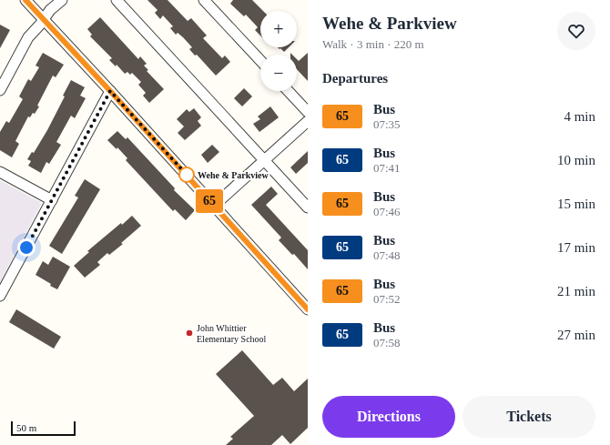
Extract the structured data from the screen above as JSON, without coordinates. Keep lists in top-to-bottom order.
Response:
{
  "places": ["Wehe & Parkview", "John Whittier Elementary School"],
  "lines": ["bus line 65"],
  "scale_bar": "50 m",
  "page": {
    "on_map": "65",
    "heading": [
      ["Wehe & Parkview", "Walk · 3 min · 220 m"],
      "Departures"
    ],
    "map_buttons": ["+", "−"],
    "list": [
      {
        "mark": "65",
        "name": "Bus",
        "note": "07:35",
        "value": "4 min"
      },
      {
        "mark": "65",
        "name": "Bus",
        "note": "07:41",
        "value": "10 min"
      },
      {
        "mark": "65",
        "name": "Bus",
        "note": "07:46",
        "value": "15 min"
      },
      {
        "mark": "65",
        "name": "Bus",
        "note": "07:48",
        "value": "17 min"
      },
      {
        "mark": "65",
        "name": "Bus",
        "note": "07:52",
        "value": "21 min"
      },
      {
        "mark": "65",
        "name": "Bus",
        "note": "07:58",
        "value": "27 min"
      }
    ],
    "buttons": ["Directions", "Tickets"],
    "scale": "50 m"
  }
}
